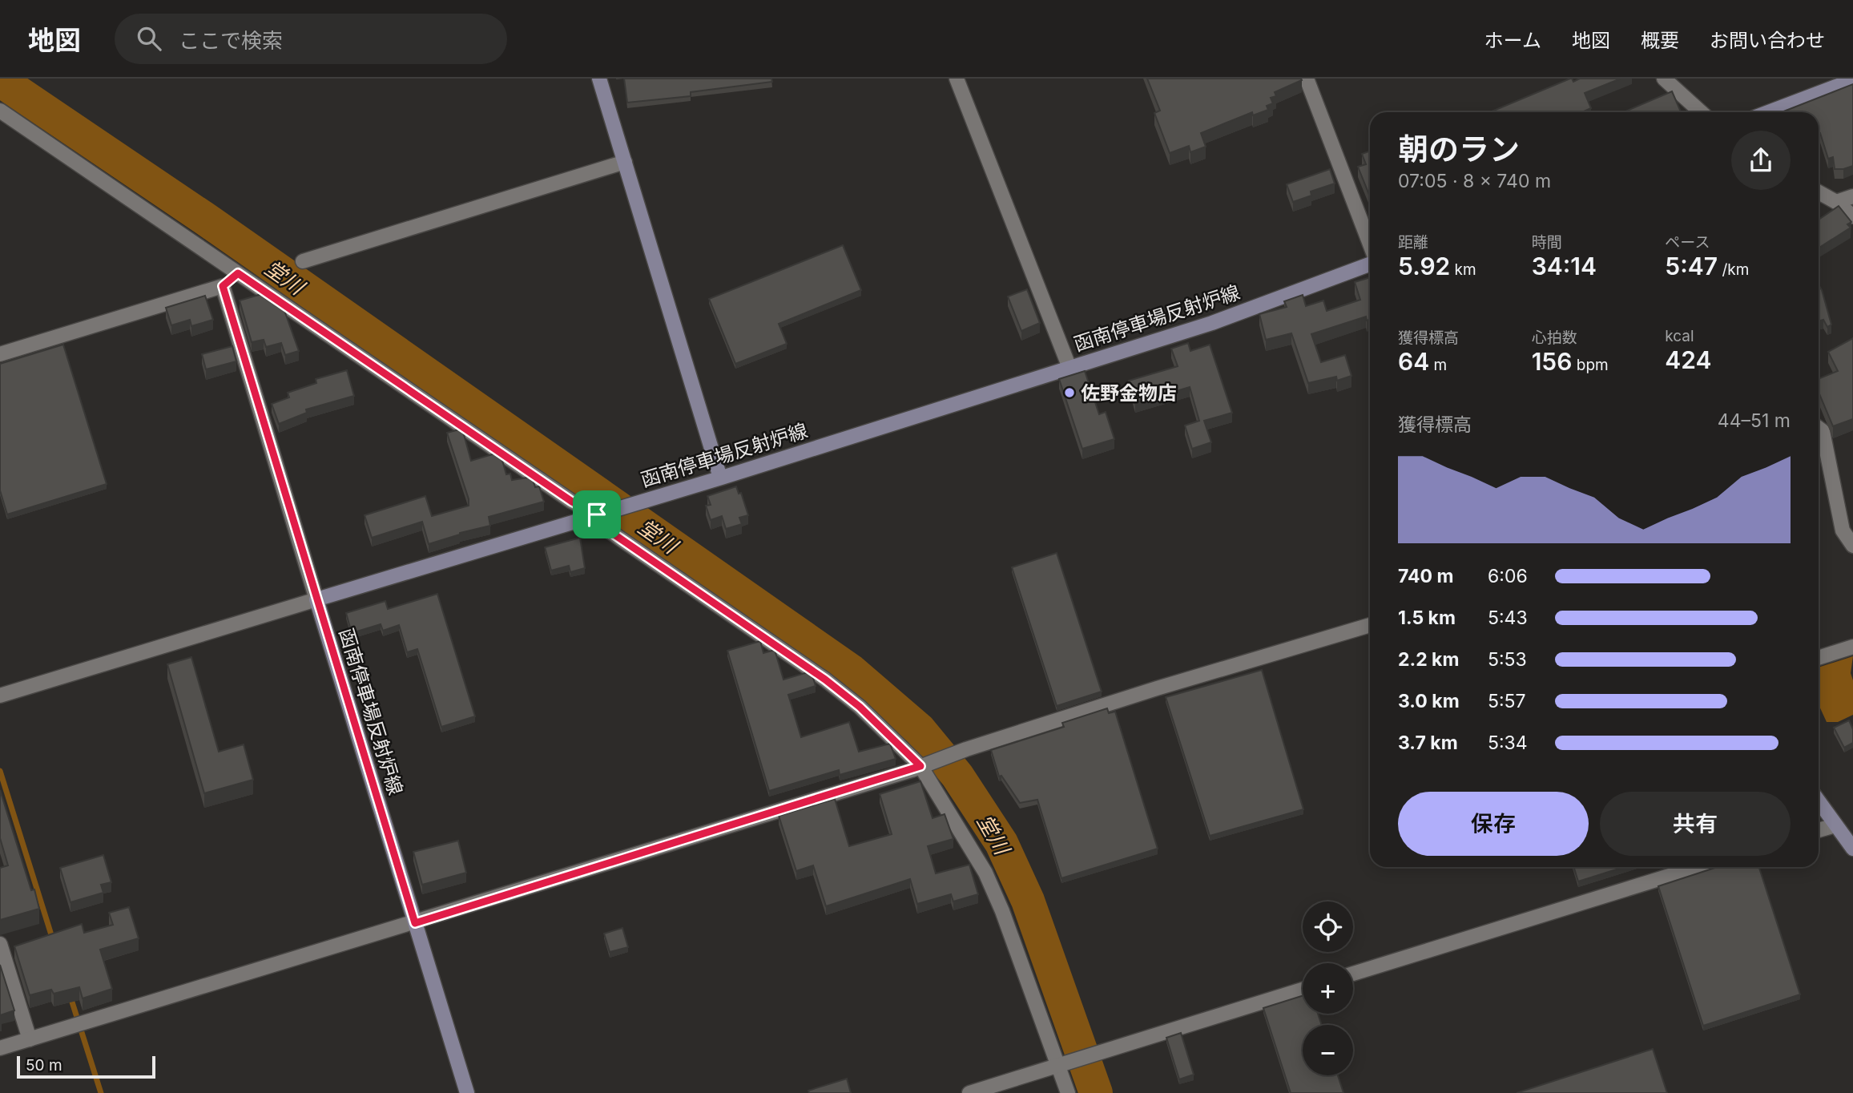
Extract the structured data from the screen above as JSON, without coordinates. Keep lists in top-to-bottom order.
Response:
{
  "streets": {
    "main road": ["函南停車場反射炉線"]
  },
  "water": ["堂川"],
  "places": ["佐野金物店"],
  "scale_bar": "50 m",
  "page": {
    "header": "地図",
    "search": "ここで検索",
    "nav": [
      "ホーム",
      "地図",
      "概要",
      "お問い合わせ"
    ],
    "heading": ["朝のラン", "07:05 · 8 × 740 m"],
    "stats": [
      ["距離", "5.92 km"],
      ["時間", "34:14"],
      ["ペース", "5:47 /km"],
      ["獲得標高", "64 m"],
      ["心拍数", "156 bpm"],
      ["kcal", "424"]
    ],
    "chart": ["獲得標高", "44–51 m"],
    "list": [
      {
        "name": "740 m",
        "note": "6:06"
      },
      {
        "name": "1.5 km",
        "note": "5:43"
      },
      {
        "name": "2.2 km",
        "note": "5:53"
      },
      {
        "name": "3.0 km",
        "note": "5:57"
      },
      {
        "name": "3.7 km",
        "note": "5:34"
      }
    ],
    "buttons": ["保存", "共有"],
    "map_buttons": ["+", "−"],
    "scale": "50 m"
  }
}
